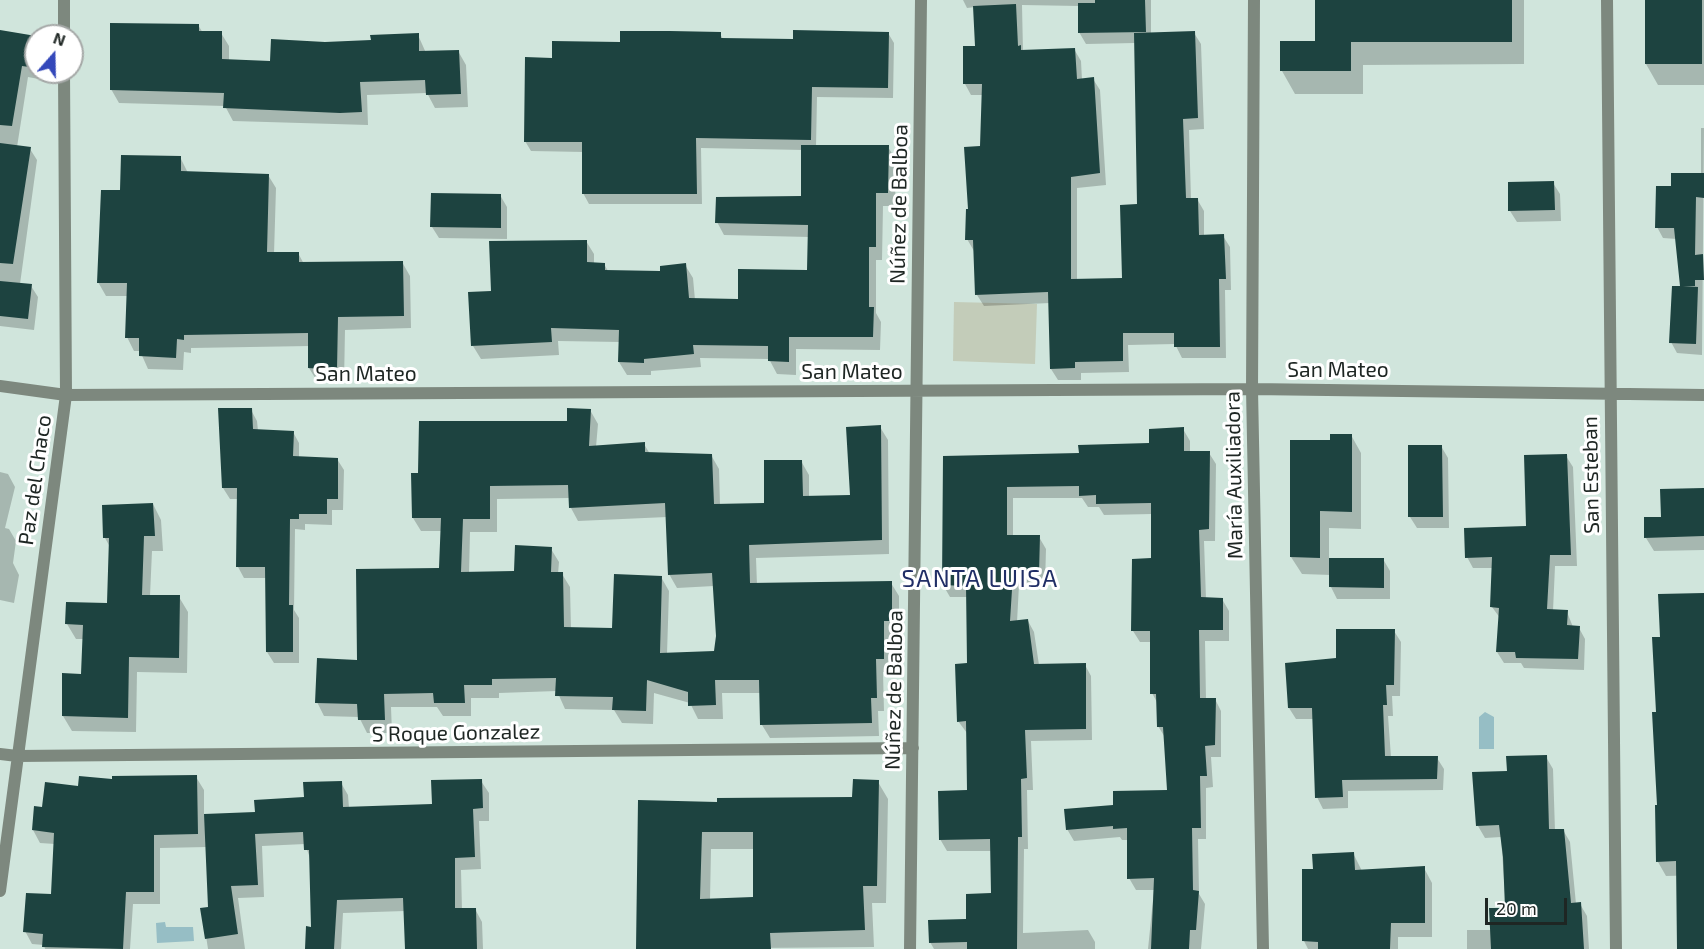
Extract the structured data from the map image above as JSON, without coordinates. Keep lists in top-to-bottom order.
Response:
{
  "streets": {
    "street": [
      "Núñez de Balboa",
      "San Mateo",
      "María Auxiliadora",
      "San Esteban",
      "Paz del Chaco",
      "S Roque Gonzalez"
    ]
  },
  "crossings": [
    ["Núñez de Balboa", "San Mateo"],
    ["Núñez de Balboa", "S Roque Gonzalez"],
    ["San Mateo", "María Auxiliadora"],
    ["San Mateo", "San Esteban"],
    ["San Mateo", "Paz del Chaco"],
    ["Paz del Chaco", "S Roque Gonzalez"]
  ],
  "districts": ["SANTA LUISA"],
  "scale_bar": "20 m",
  "north": "top"
}
